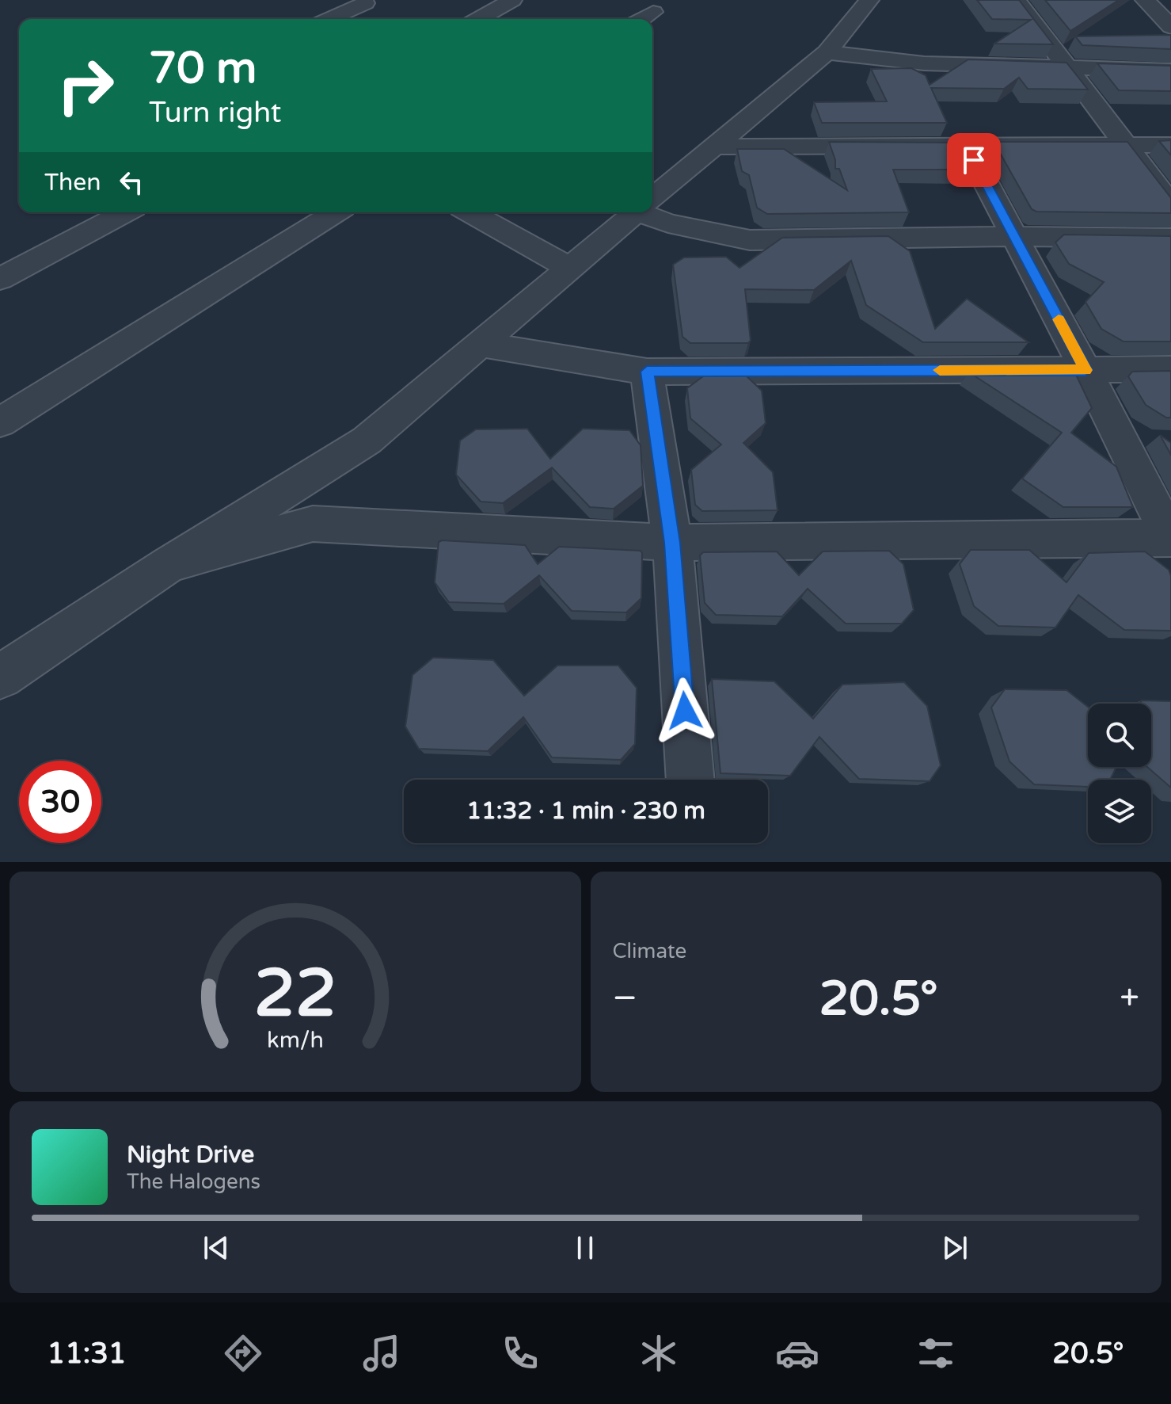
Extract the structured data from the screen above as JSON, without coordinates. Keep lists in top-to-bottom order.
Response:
{
  "page": {
    "turn": ["70 m", "Turn right"],
    "then": "Then",
    "limit": "30",
    "trip": "11:32 · 1 min · 230 m",
    "tile": "Climate",
    "heat": ["−", "20.5°", "+"],
    "song": ["Night Drive", "The Halogens"],
    "tabs": ["11:31", "20.5°"],
    "gauge": ["22", "km/h"]
  }
}
